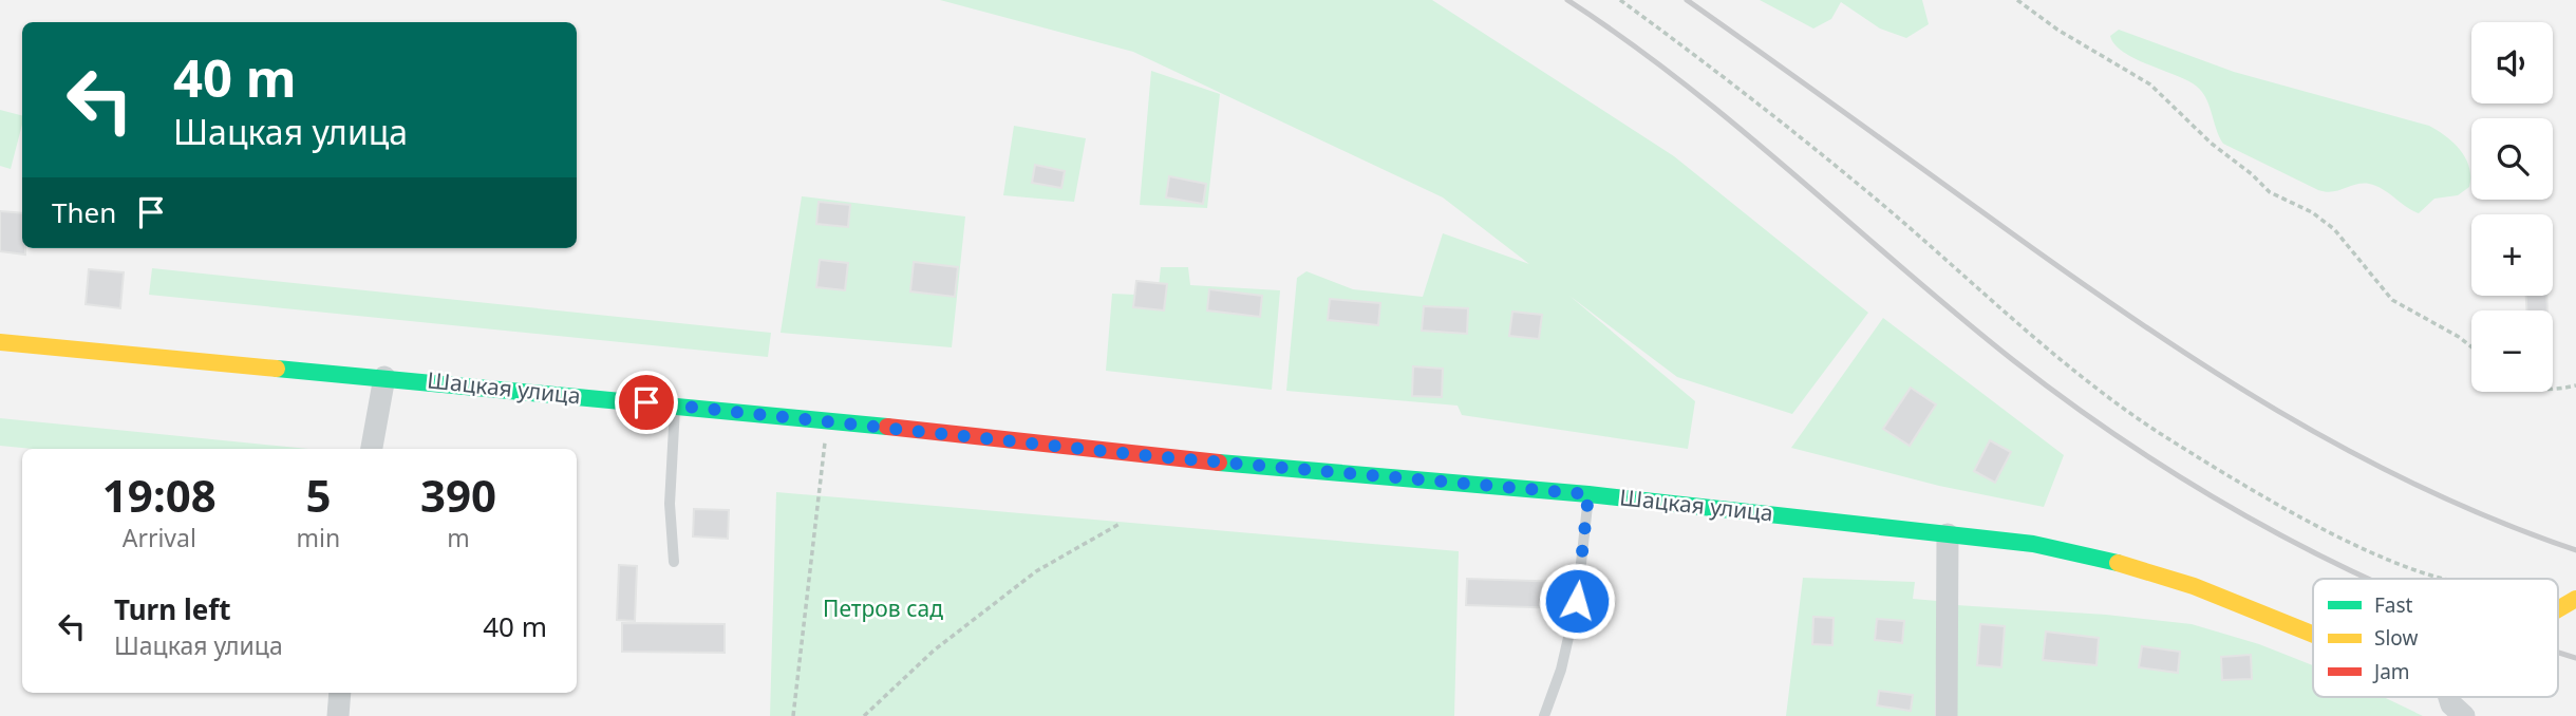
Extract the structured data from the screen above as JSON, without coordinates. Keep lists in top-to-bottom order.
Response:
{
  "streets": {
    "main road": ["Шацкая улица"]
  },
  "parks": ["Петров сад"],
  "legend": ["Fast", "Slow", "Jam"],
  "page": {
    "map_buttons": ["+", "−"],
    "turn": ["40 m", "Шацкая улица"],
    "then": "Then",
    "eta": [
      "19:08",
      "Arrival",
      "5",
      "min",
      "390",
      "m"
    ],
    "list": [
      {
        "name": "Turn left",
        "note": "Шацкая улица",
        "value": "40 m"
      }
    ]
  }
}
